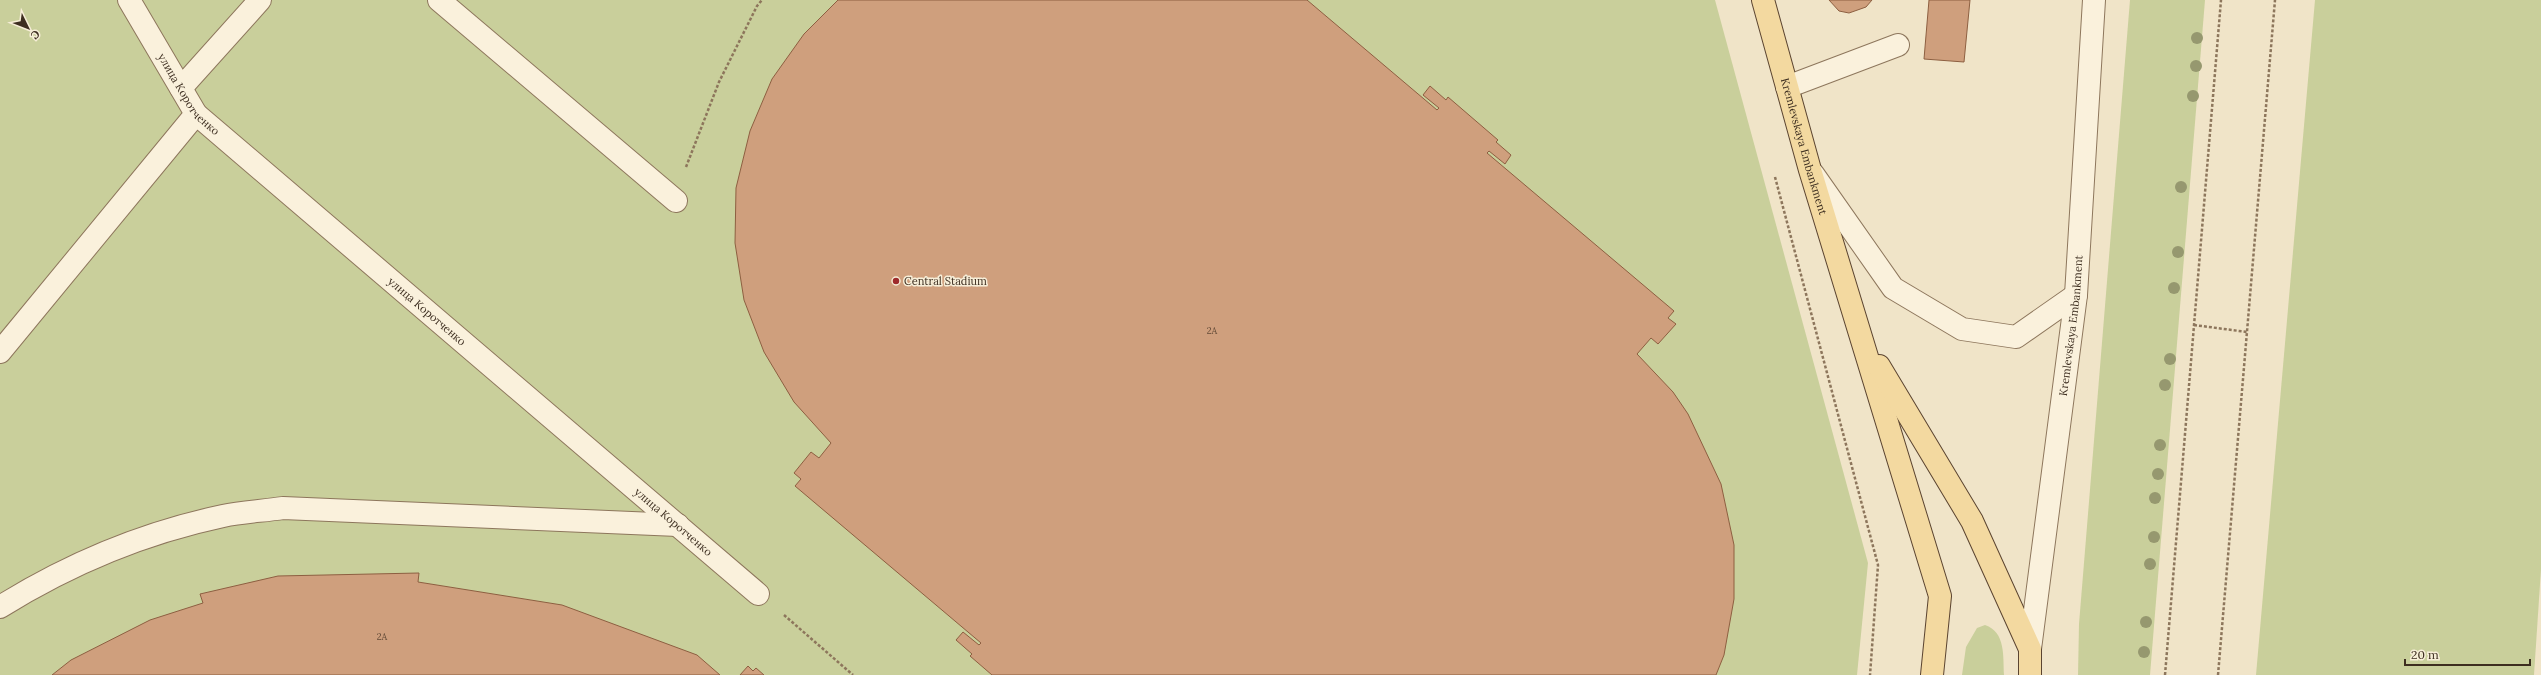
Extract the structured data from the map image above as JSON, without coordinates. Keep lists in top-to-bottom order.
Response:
{
  "streets": {
    "main road": ["Kremlevskaya Embankment"],
    "street": ["улица Коротченко"]
  },
  "places": ["Central Stadium"],
  "house_numbers": ["2А", "2А"],
  "scale_bar": "20 m",
  "north": "bottom right"
}
